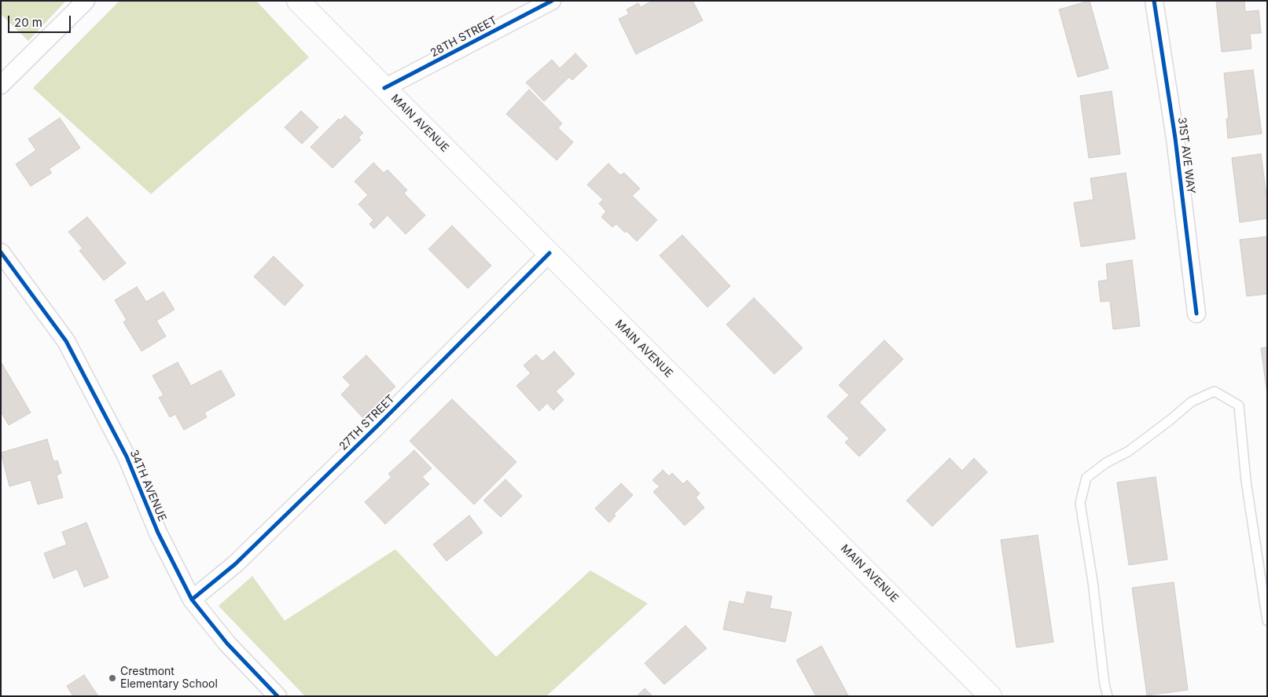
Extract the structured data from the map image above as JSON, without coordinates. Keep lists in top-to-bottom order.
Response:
{
  "streets": {
    "main road": ["MAIN AVENUE"],
    "street": [
      "28TH STREET",
      "31ST AVE WAY",
      "27TH STREET",
      "34TH AVENUE"
    ]
  },
  "crossings": [
    ["28TH STREET", "MAIN AVENUE"],
    ["MAIN AVENUE", "27TH STREET"],
    ["27TH STREET", "34TH AVENUE"]
  ],
  "places": ["Crestmont Elementary School"],
  "scale_bar": "20 m"
}
